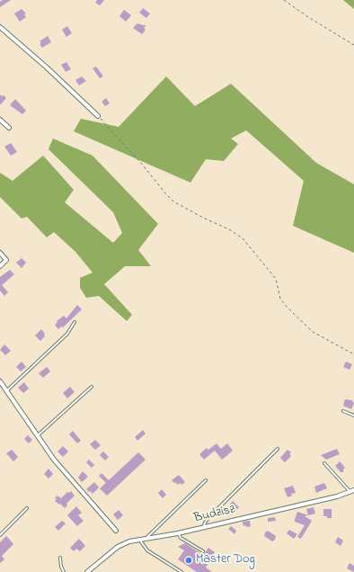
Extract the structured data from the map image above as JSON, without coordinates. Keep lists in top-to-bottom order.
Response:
{
  "streets": {
    "street": ["Budzisz"]
  },
  "places": ["Master Dog"]
}
